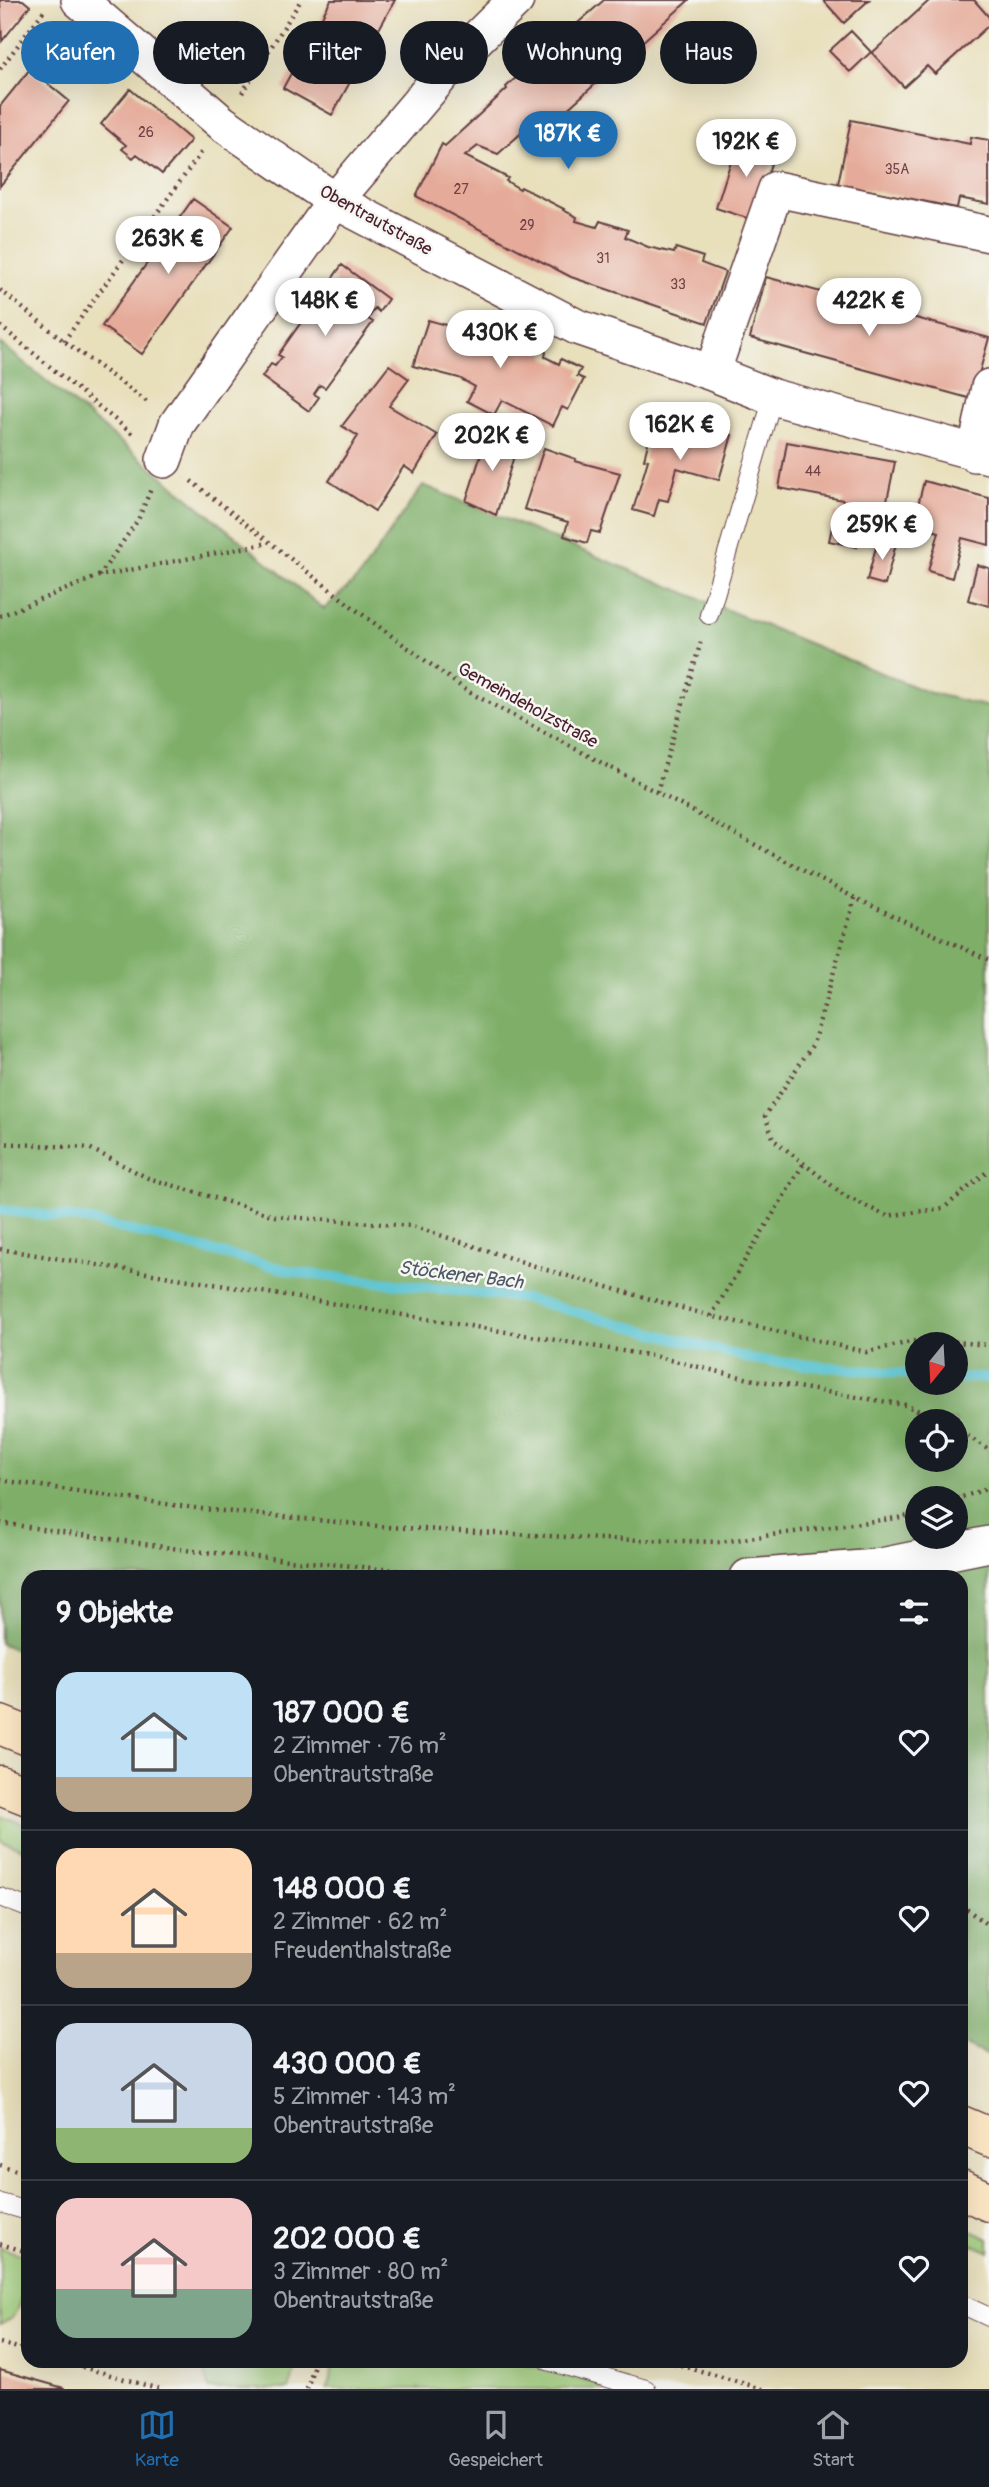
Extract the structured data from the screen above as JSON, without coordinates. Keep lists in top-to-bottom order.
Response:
{
  "streets": {
    "street": ["Obentrautstraße"],
    "path": ["Gemeindeholzstraße"]
  },
  "water": ["Stöckener Bach"],
  "house_numbers": [
    "26",
    "35A",
    "27",
    "29",
    "31",
    "33",
    "44"
  ],
  "north": "bottom",
  "page": {
    "chip": [
      "Kaufen",
      "Mieten",
      "Filter",
      "Neu",
      "Wohnung",
      "Haus"
    ],
    "price": [
      "187K €",
      "192K €",
      "263K €",
      "148K €",
      "422K €",
      "430K €",
      "162K €",
      "202K €",
      "259K €"
    ],
    "heading": "9 Objekte",
    "list": [
      {
        "name": "187 000 €",
        "note": "2 Zimmer · 76 m² · Obentrautstraße"
      },
      {
        "name": "148 000 €",
        "note": "2 Zimmer · 62 m² · Freudenthalstraße"
      },
      {
        "name": "430 000 €",
        "note": "5 Zimmer · 143 m² · Obentrautstraße"
      },
      {
        "name": "202 000 €",
        "note": "3 Zimmer · 80 m² · Obentrautstraße"
      }
    ],
    "tabs": ["Karte", "Gespeichert", "Start"]
  }
}
